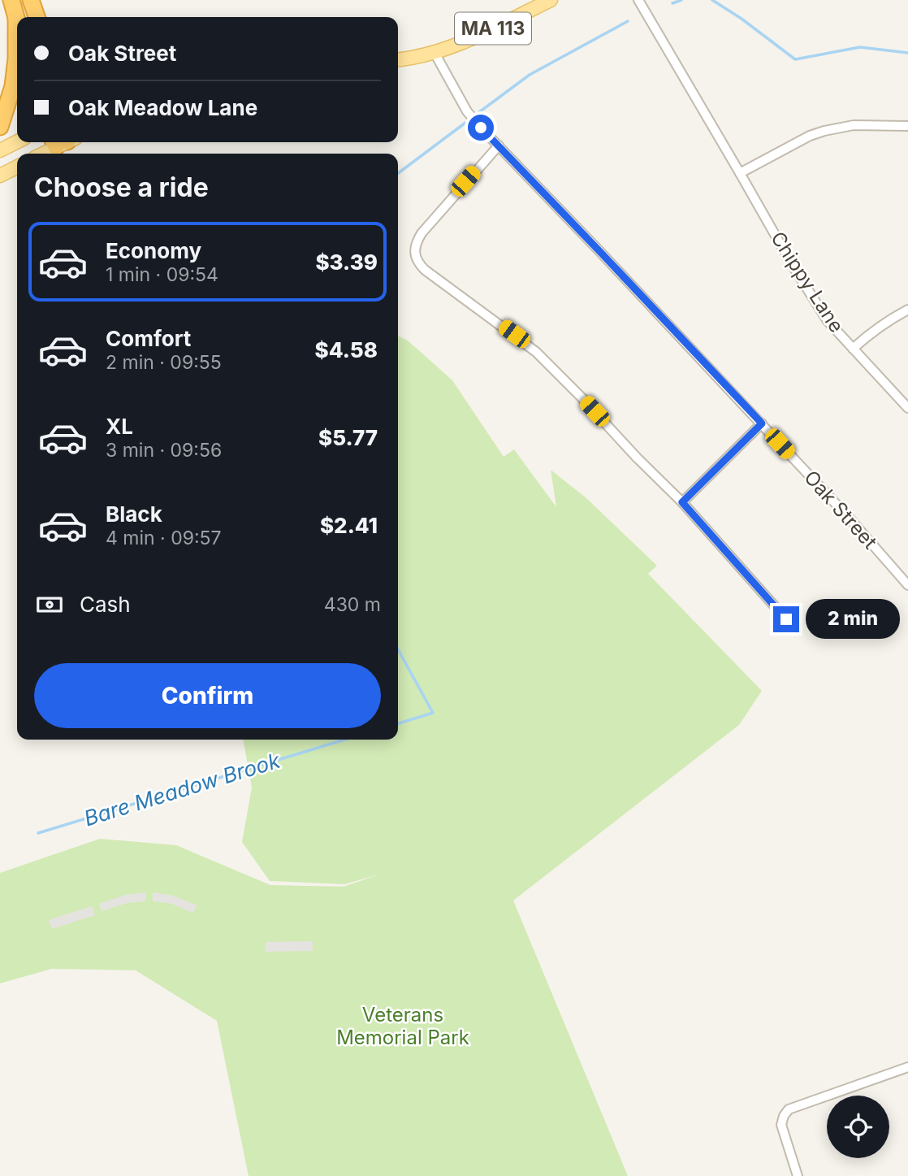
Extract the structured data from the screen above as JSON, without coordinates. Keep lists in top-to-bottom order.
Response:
{
  "streets": {
    "main road": ["MA 113"],
    "street": ["Chippy Lane", "Oak Street"]
  },
  "crossings": [
    ["MA 113", "Oak Street"]
  ],
  "water": ["Bare Meadow Brook"],
  "parks": ["Veterans Memorial Park"],
  "page": {
    "banner": ["Oak Street", "Oak Meadow Lane"],
    "heading": "Choose a ride",
    "list": [
      {
        "name": "Economy",
        "note": "1 min · 09:54",
        "value": "$3.39"
      },
      {
        "name": "Comfort",
        "note": "2 min · 09:55",
        "value": "$4.58"
      },
      {
        "name": "XL",
        "note": "3 min · 09:56",
        "value": "$5.77"
      },
      {
        "name": "Black",
        "note": "4 min · 09:57",
        "value": "$2.41"
      }
    ],
    "pay": ["Cash", "430 m"],
    "bubble": "2 min",
    "buttons": "Confirm"
  }
}
